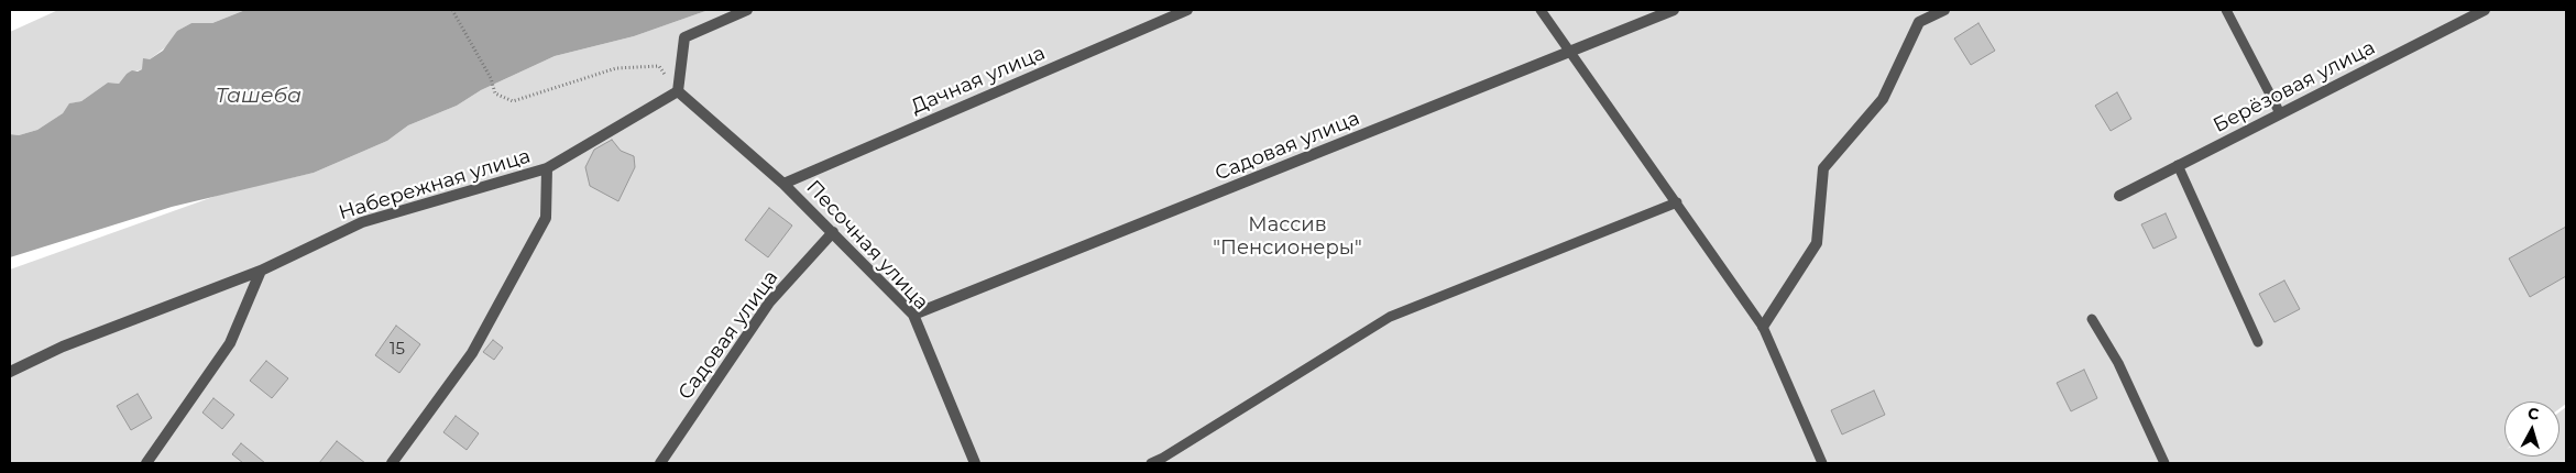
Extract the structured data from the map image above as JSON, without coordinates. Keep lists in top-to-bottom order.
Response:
{
  "streets": {
    "street": [
      "Дачная улица",
      "Берёзовая улица",
      "Садовая улица",
      "Набережная улица",
      "Песочная улица"
    ]
  },
  "crossings": [
    ["Дачная улица", "Песочная улица"],
    ["Садовая улица", "Песочная улица"],
    ["Набережная улица", "Песочная улица"]
  ],
  "water": ["Ташеба"],
  "parks": ["Массив \"Пенсионеры\""],
  "house_numbers": ["15"],
  "north": "top"
}
